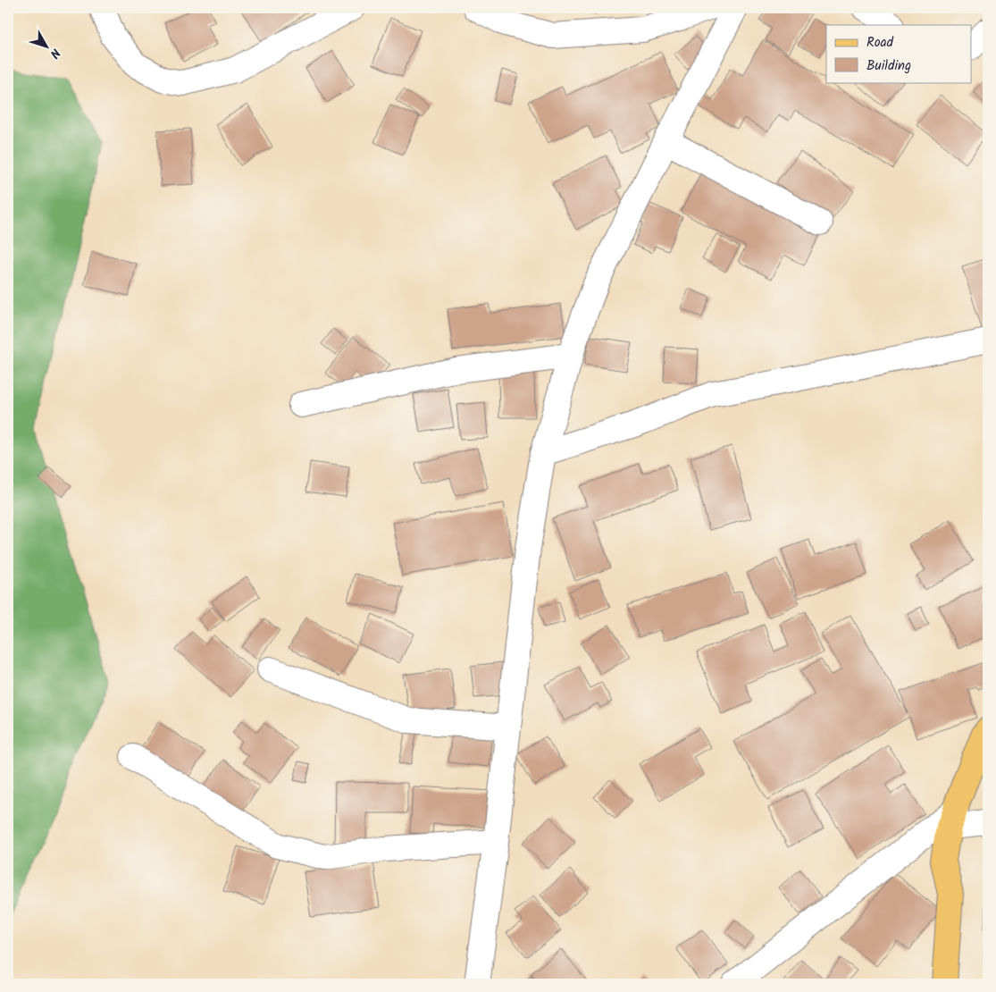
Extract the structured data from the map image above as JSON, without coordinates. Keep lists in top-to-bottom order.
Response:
{
  "legend": ["Road", "Building"],
  "north": "bottom right"
}
